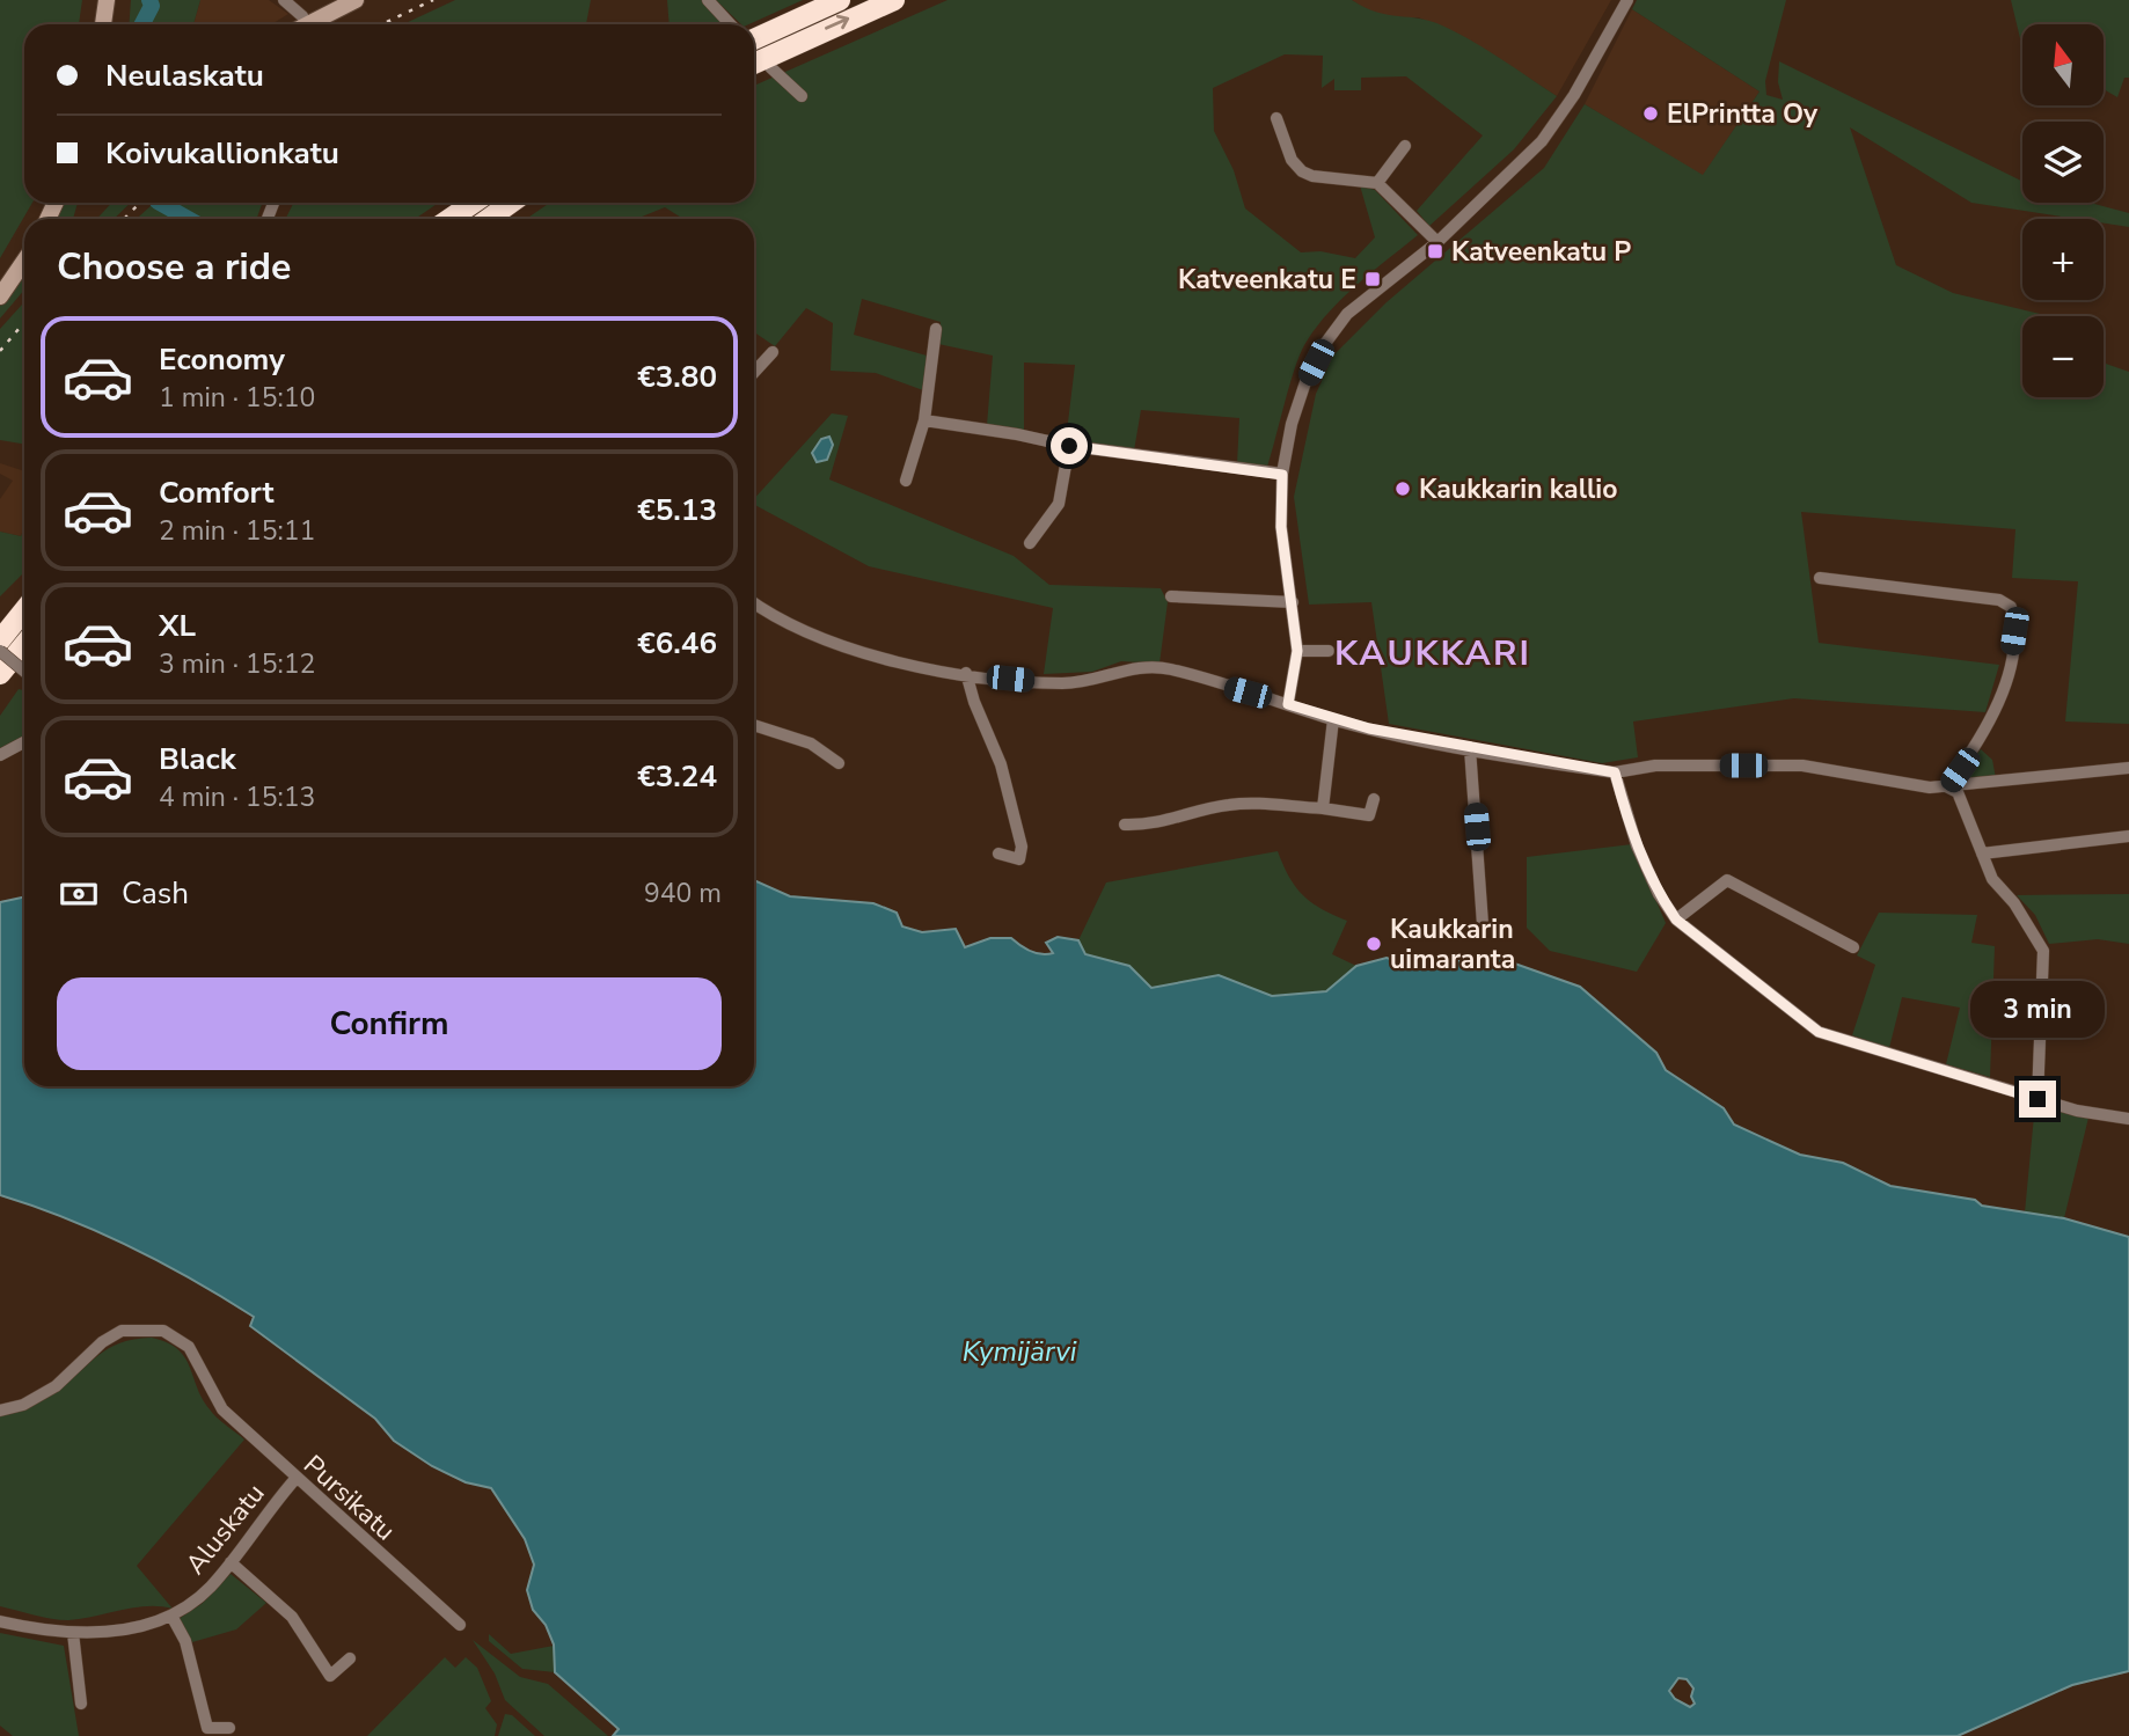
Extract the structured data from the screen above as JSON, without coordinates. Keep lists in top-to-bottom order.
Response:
{
  "streets": {
    "street": ["Pursikatu", "Aluskatu"]
  },
  "crossings": [
    ["Pursikatu", "Aluskatu"]
  ],
  "districts": ["KAUKKARI"],
  "water": ["Kymijärvi"],
  "places": {
    "other": ["ElPrintta Oy", "Kaukkarin kallio", "Kaukkarin uimaranta"],
    "transit": ["Katveenkatu P", "Katveenkatu E"]
  },
  "north": "top",
  "page": {
    "map_buttons": ["+", "−"],
    "banner": ["Neulaskatu", "Koivukallionkatu"],
    "heading": "Choose a ride",
    "list": [
      {
        "name": "Economy",
        "note": "1 min · 15:10",
        "value": "€3.80"
      },
      {
        "name": "Comfort",
        "note": "2 min · 15:11",
        "value": "€5.13"
      },
      {
        "name": "XL",
        "note": "3 min · 15:12",
        "value": "€6.46"
      },
      {
        "name": "Black",
        "note": "4 min · 15:13",
        "value": "€3.24"
      }
    ],
    "pay": ["Cash", "940 m"],
    "buttons": "Confirm",
    "bubble": "3 min"
  }
}
